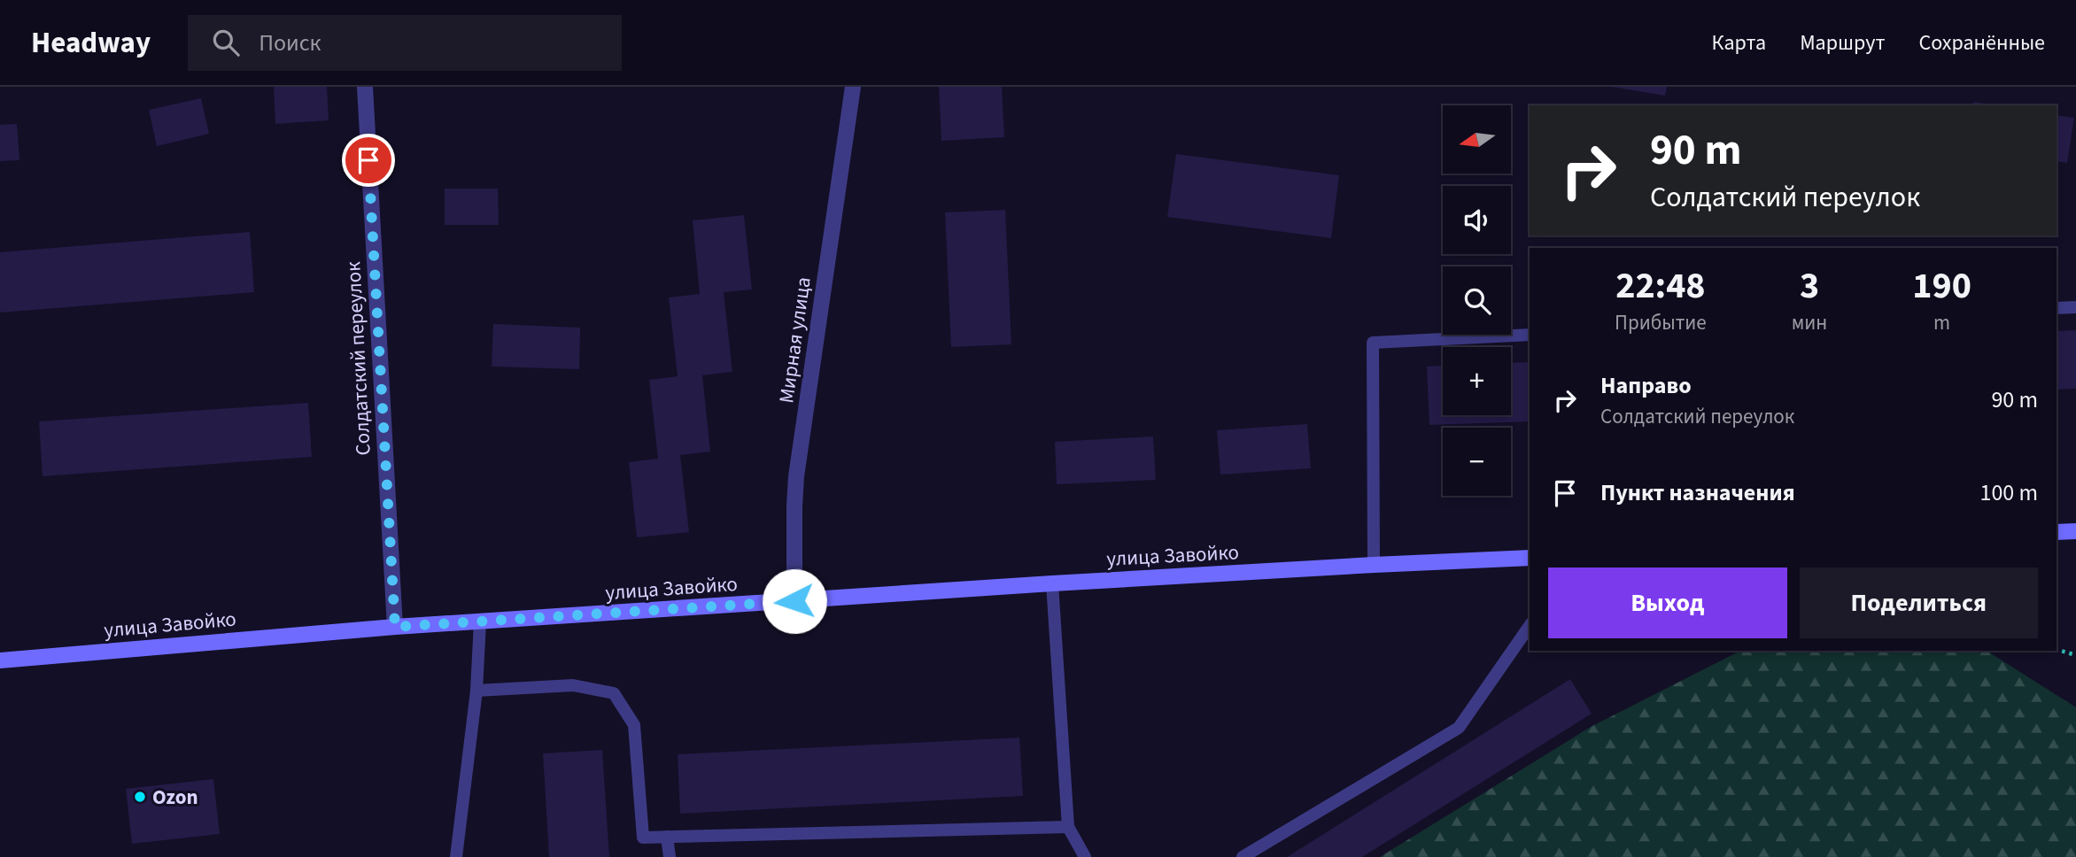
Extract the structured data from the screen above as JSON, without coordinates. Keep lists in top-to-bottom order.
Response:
{
  "streets": {
    "main road": ["улица Завойко"],
    "street": ["Мирная улица", "Солдатский переулок"]
  },
  "crossings": [
    ["Мирная улица", "улица Завойко"],
    ["Солдатский переулок", "улица Завойко"]
  ],
  "places": ["Ozon"],
  "north": "left",
  "page": {
    "header": "Headway",
    "search": "Поиск",
    "nav": ["Карта", "Маршрут", "Сохранённые"],
    "map_buttons": ["+", "−"],
    "turn": ["90 m", "Солдатский переулок"],
    "eta": [
      "22:48",
      "Прибытие",
      "3",
      "мин",
      "190",
      "m"
    ],
    "list": [
      {
        "name": "Направо",
        "note": "Солдатский переулок",
        "value": "90 m"
      },
      {
        "name": "Пункт назначения",
        "value": "100 m"
      }
    ],
    "buttons": ["Выход", "Поделиться"]
  }
}
